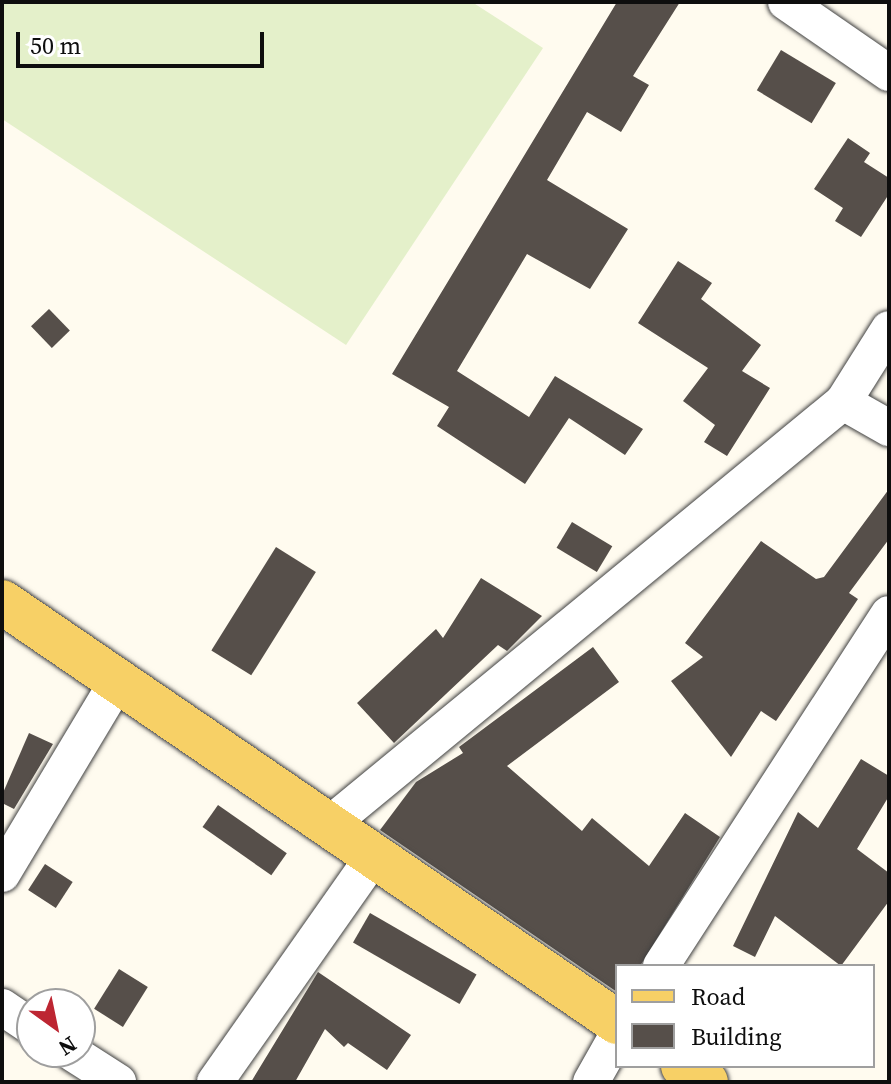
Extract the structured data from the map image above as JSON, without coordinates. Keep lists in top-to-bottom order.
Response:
{
  "legend": ["Road", "Building"],
  "scale_bar": "50 m",
  "north": "bottom right"
}
